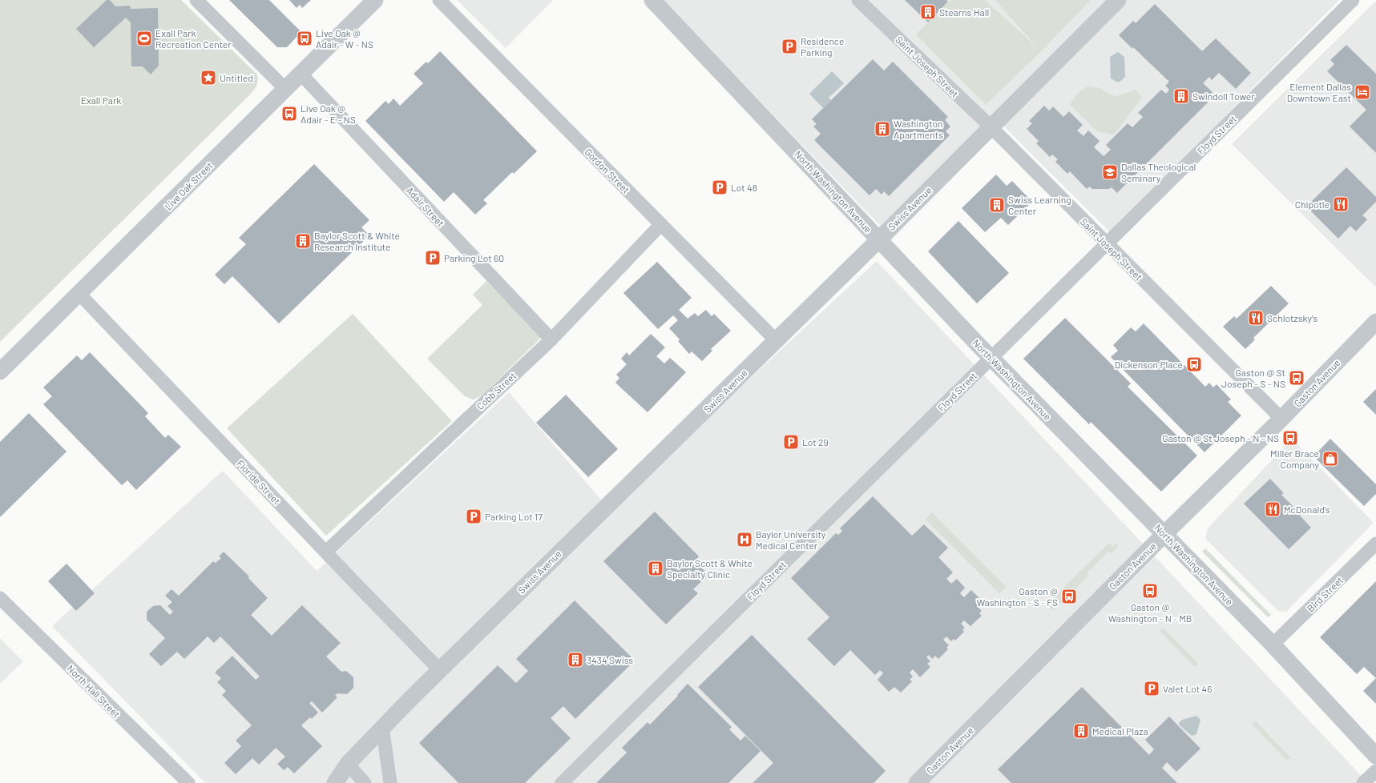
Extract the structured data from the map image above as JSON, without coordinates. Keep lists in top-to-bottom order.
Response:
{
  "streets": {
    "street": [
      "Saint Joseph Street",
      "Floyd Street",
      "Gordon Street",
      "Live Oak Street",
      "North Washington Avenue",
      "Adair Street",
      "Swiss Avenue",
      "Gaston Avenue",
      "Cobb Street",
      "Floride Street",
      "Bird Street",
      "North Hall Street"
    ]
  },
  "crossings": [
    ["Saint Joseph Street", "Floyd Street"],
    ["Saint Joseph Street", "Swiss Avenue"],
    ["Saint Joseph Street", "Gaston Avenue"],
    ["Floyd Street", "North Washington Avenue"],
    ["Gordon Street", "Swiss Avenue"],
    ["Gordon Street", "Cobb Street"],
    ["Live Oak Street", "Adair Street"],
    ["Live Oak Street", "Floride Street"],
    ["North Washington Avenue", "Swiss Avenue"],
    ["North Washington Avenue", "Gaston Avenue"],
    ["North Washington Avenue", "Bird Street"],
    ["Adair Street", "Cobb Street"],
    ["Swiss Avenue", "Floride Street"],
    ["Cobb Street", "Floride Street"]
  ],
  "parks": ["Exall Park"],
  "places": {
    "building": [
      "Stearns Hall",
      "Swindoll Tower",
      "Washington Apartments",
      "Swiss Learning Center",
      "Baylor Scott & White Research Institute",
      "Baylor Scott & White Specialty Clinic",
      "3434 Swiss",
      "Medical Plaza"
    ],
    "sports": ["Exall Park Recreation Center"],
    "bus stop": [
      "Live Oak @ Adair - W - NS",
      "Live Oak @ Adair - E - NS",
      "Dickenson Place",
      "Gaston @ St Joseph - S - NS",
      "Gaston @ St Joseph - N - NS",
      "Gaston @ Washington - N - MB",
      "Gaston @ Washington - S - FS"
    ],
    "parking": [
      "Residence Parking",
      "Lot 48",
      "Parking Lot 60",
      "Lot 29",
      "Parking Lot 17",
      "Valet Lot 46"
    ],
    "place": ["Untitled"],
    "hotel": ["Element Dallas Downtown East"],
    "school or university": ["Dallas Theological Seminary"],
    "restaurant": ["Chipotle", "Schlotzsky's", "McDonald's"],
    "shop": ["Miller Brace Company"],
    "hospital": ["Baylor University Medical Center"]
  }
}
